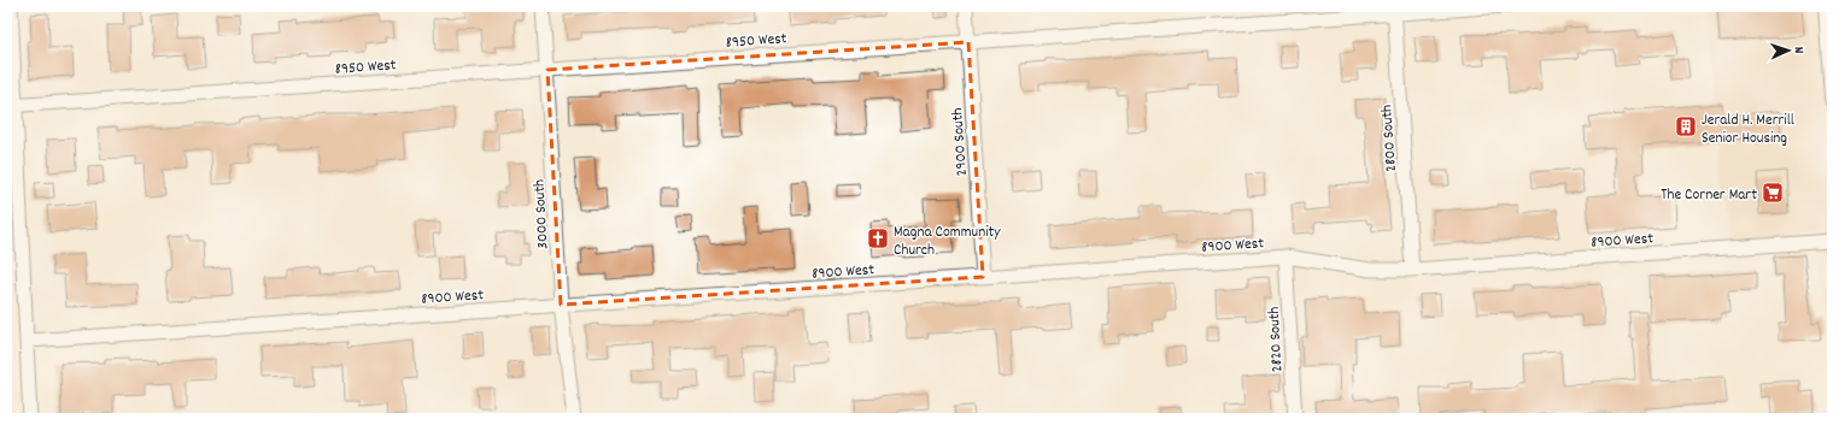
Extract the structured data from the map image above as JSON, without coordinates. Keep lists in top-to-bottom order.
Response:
{
  "streets": {
    "street": [
      "8950 West",
      "2800 South",
      "2900 South",
      "3000 South",
      "8900 West",
      "2820 South"
    ]
  },
  "crossings": [
    ["8950 West", "2800 South"],
    ["8950 West", "2900 South"],
    ["8950 West", "3000 South"],
    ["2800 South", "8900 West"],
    ["2900 South", "8900 West"],
    ["3000 South", "8900 West"],
    ["8900 West", "2820 South"]
  ],
  "places": {
    "building": ["Jerald H. Merrill Senior Housing"],
    "supermarket": ["The Corner Mart"],
    "church": ["Magna Community Church"]
  },
  "north": "right"
}
